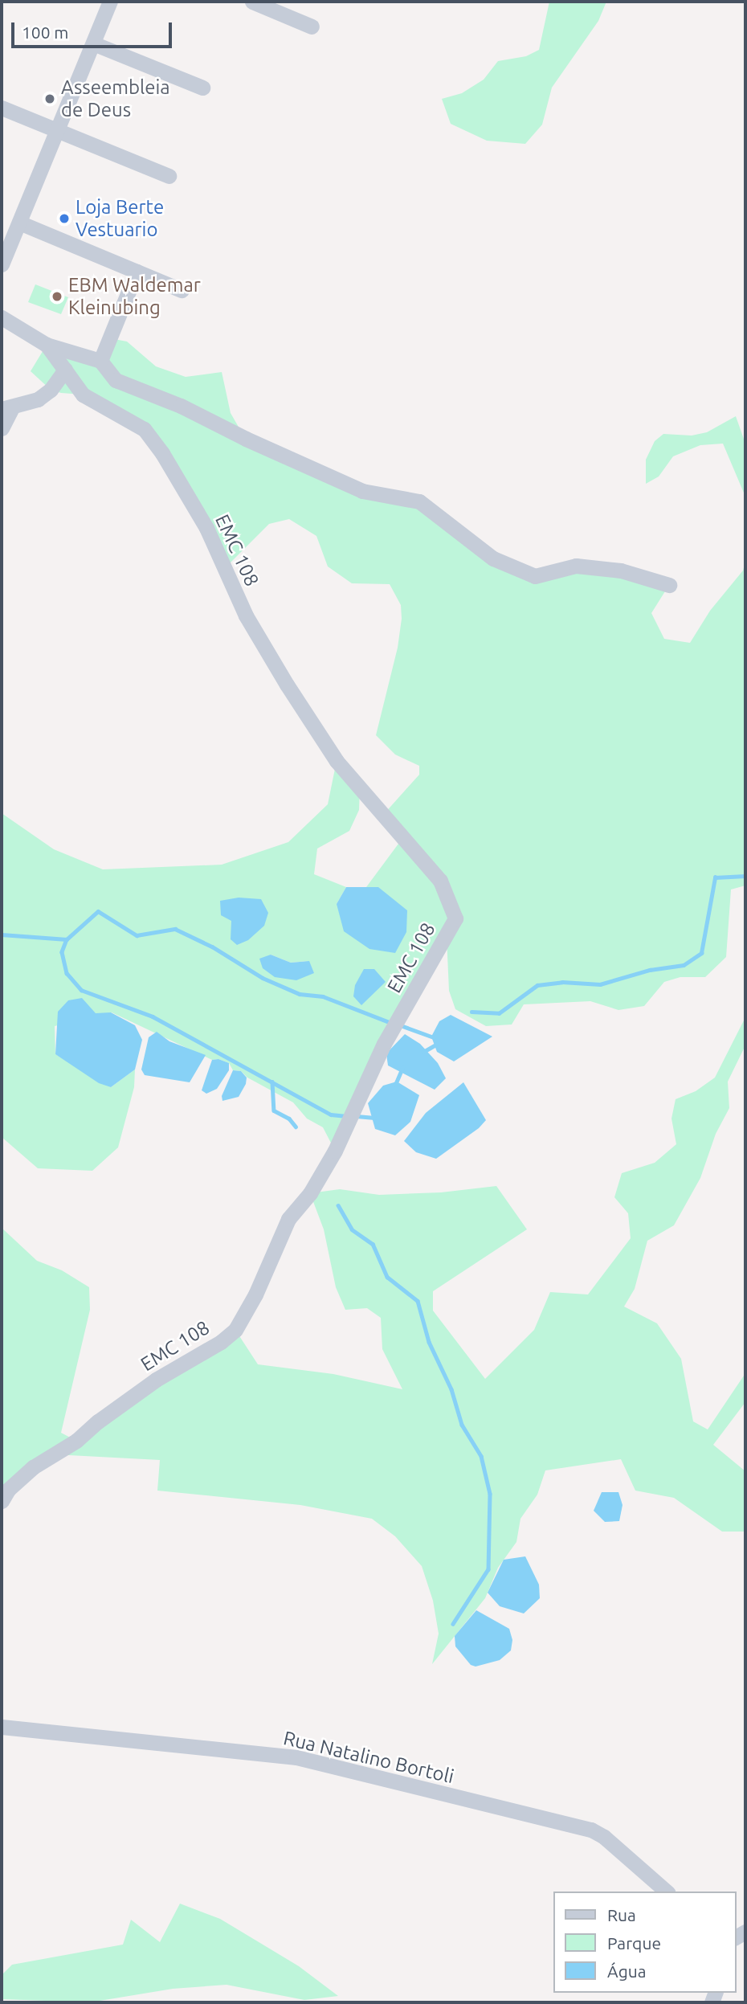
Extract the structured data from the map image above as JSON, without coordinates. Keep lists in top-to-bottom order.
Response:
{
  "streets": {
    "street": ["EMC 108", "Rua Natalino Bortoli"]
  },
  "places": ["Asseembleia de Deus", "Loja Berte Vestuario", "EBM Waldemar Kleinubing"],
  "legend": ["Rua", "Parque", "Água"],
  "scale_bar": "100 m"
}
